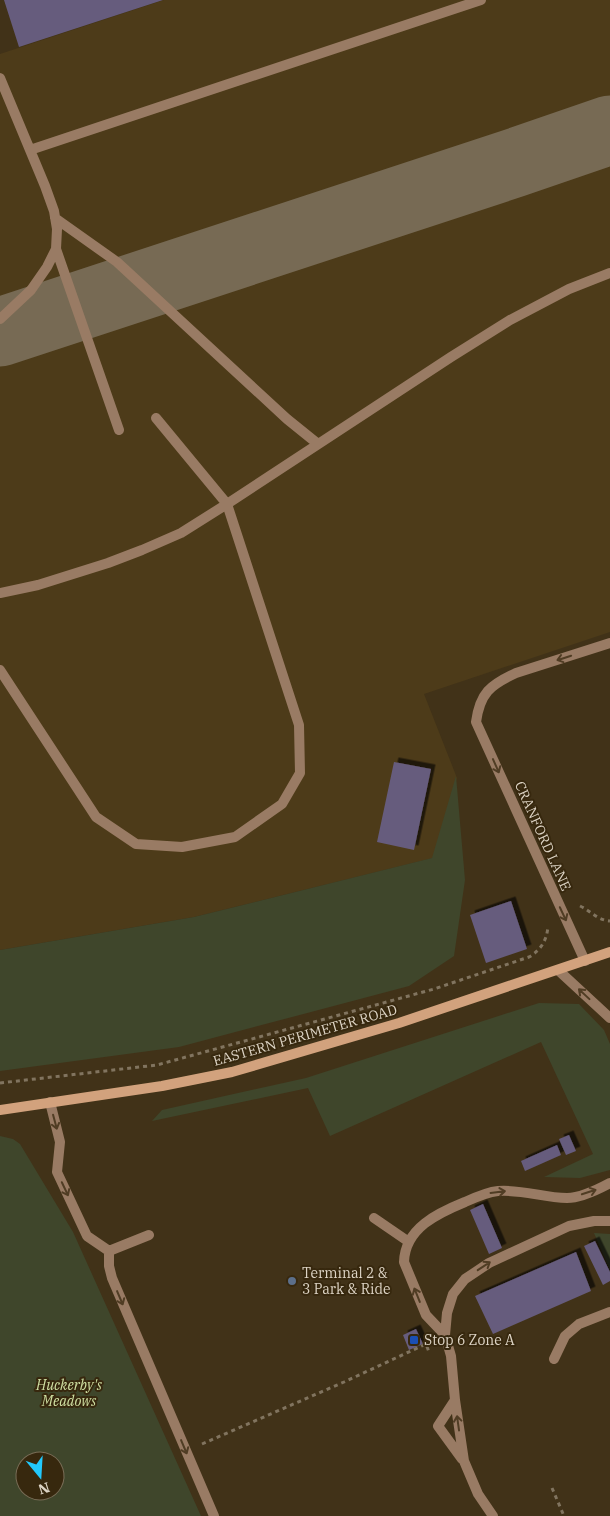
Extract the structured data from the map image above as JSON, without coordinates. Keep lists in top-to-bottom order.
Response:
{
  "streets": {
    "street": ["CRANFORD LANE", "EASTERN PERIMETER ROAD"]
  },
  "crossings": [
    ["CRANFORD LANE", "EASTERN PERIMETER ROAD"]
  ],
  "parks": ["Huckerby's Meadows"],
  "places": {
    "other": ["Terminal 2 & 3 Park & Ride"],
    "transit": ["Stop 6 Zone A"]
  },
  "north": "bottom"
}
